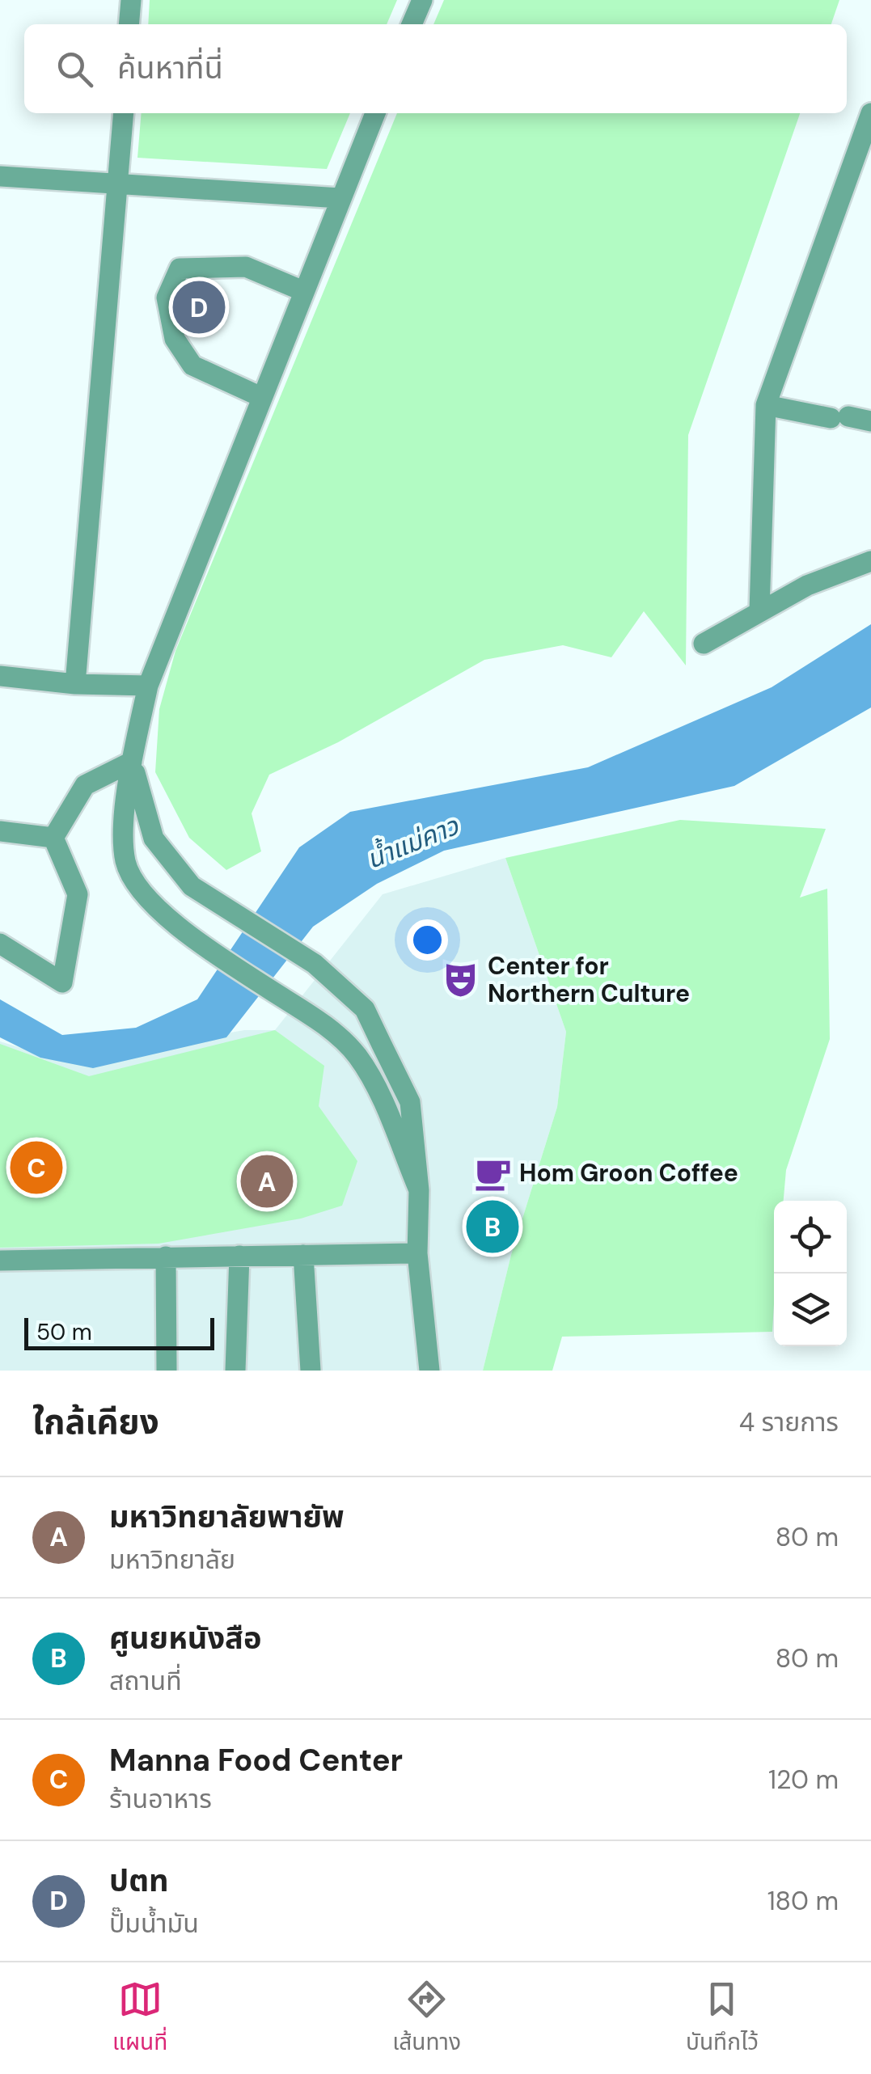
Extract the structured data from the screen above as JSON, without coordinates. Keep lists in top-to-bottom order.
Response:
{
  "water": ["น้ำแม่คาว"],
  "places": {
    "theatre": ["Center for Northern Culture"],
    "cafe": ["Hom Groon Coffee"]
  },
  "scale_bar": "50 m",
  "page": {
    "search": "ค้นหาที่นี่",
    "pins": [
      "D",
      "C",
      "A",
      "B"
    ],
    "scale": "50 m",
    "heading": ["ใกล้เคียง", "4 รายการ"],
    "list": [
      {
        "mark": "A",
        "name": "มหาวิทยาลัยพายัพ",
        "note": "มหาวิทยาลัย",
        "value": "80 m"
      },
      {
        "mark": "B",
        "name": "ศูนยหนังสือ",
        "note": "สถานที่",
        "value": "80 m"
      },
      {
        "mark": "C",
        "name": "Manna Food Center",
        "note": "ร้านอาหาร",
        "value": "120 m"
      },
      {
        "mark": "D",
        "name": "ปตท",
        "note": "ปั๊มน้ำมัน",
        "value": "180 m"
      }
    ],
    "nav": ["แผนที่", "เส้นทาง", "บันทึกไว้"]
  }
}
